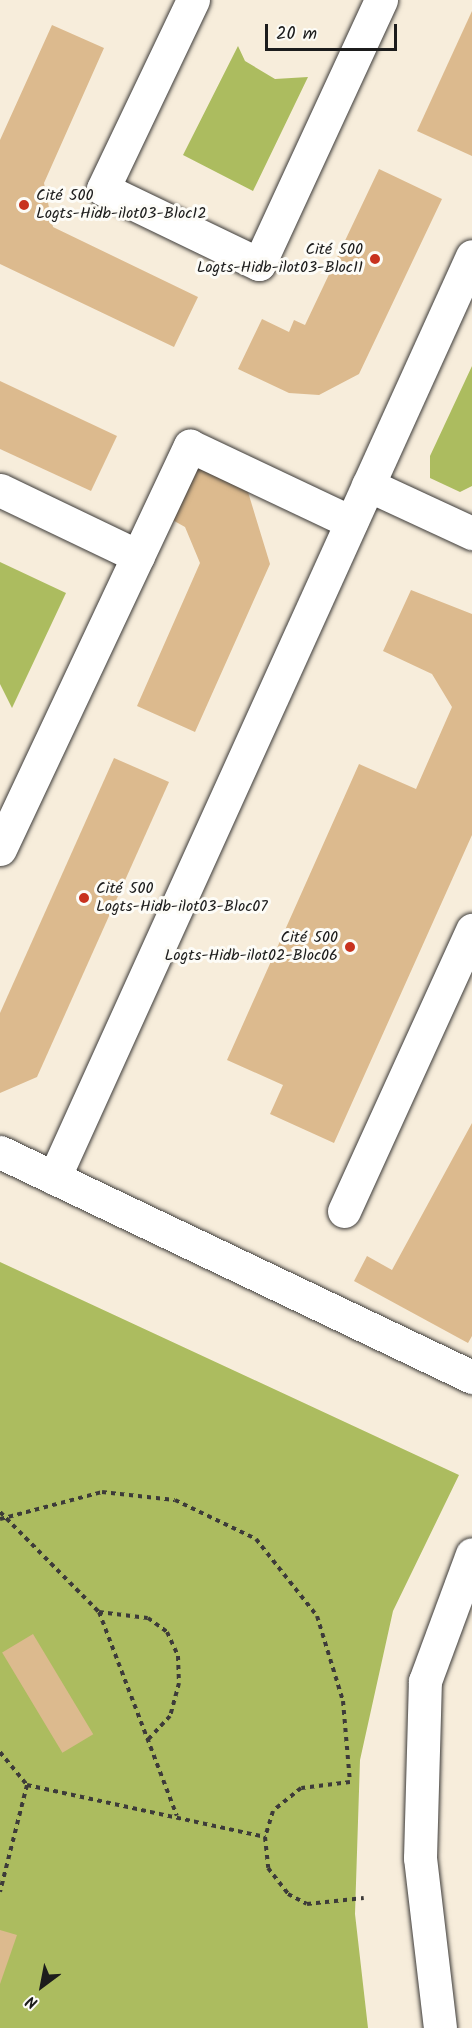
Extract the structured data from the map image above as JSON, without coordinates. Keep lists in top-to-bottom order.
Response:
{
  "places": [
    "Cité 500 Logts-Hidb-ilot03-Bloc12",
    "Cité 500 Logts-Hidb-ilot03-Bloc11",
    "Cité 500 Logts-Hidb-ilot03-Bloc07",
    "Cité 500 Logts-Hidb-ilot02-Bloc06"
  ],
  "scale_bar": "20 m",
  "north": "bottom left"
}
